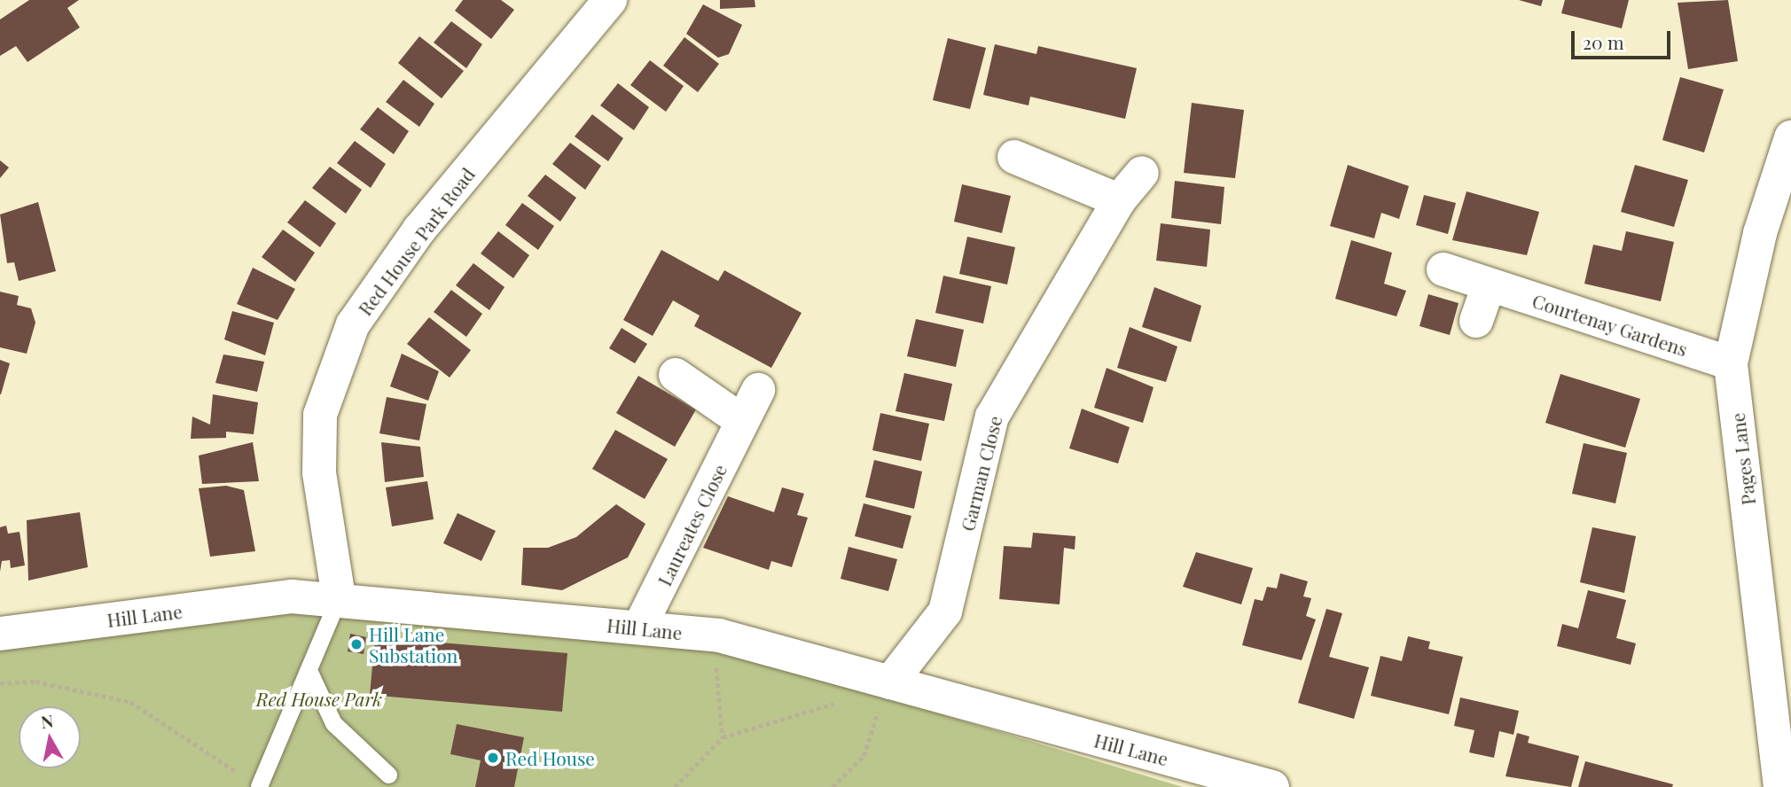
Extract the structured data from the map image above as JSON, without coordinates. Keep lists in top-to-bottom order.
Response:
{
  "streets": {
    "street": [
      "Red House Park Road",
      "Courtenay Gardens",
      "Pages Lane",
      "Garman Close",
      "Laureates Close",
      "Hill Lane"
    ]
  },
  "crossings": [
    ["Red House Park Road", "Hill Lane"],
    ["Courtenay Gardens", "Pages Lane"],
    ["Garman Close", "Hill Lane"],
    ["Laureates Close", "Hill Lane"]
  ],
  "parks": ["Red House Park"],
  "places": ["Hill Lane Substation", "Red House"],
  "scale_bar": "20 m",
  "north": "top"
}
